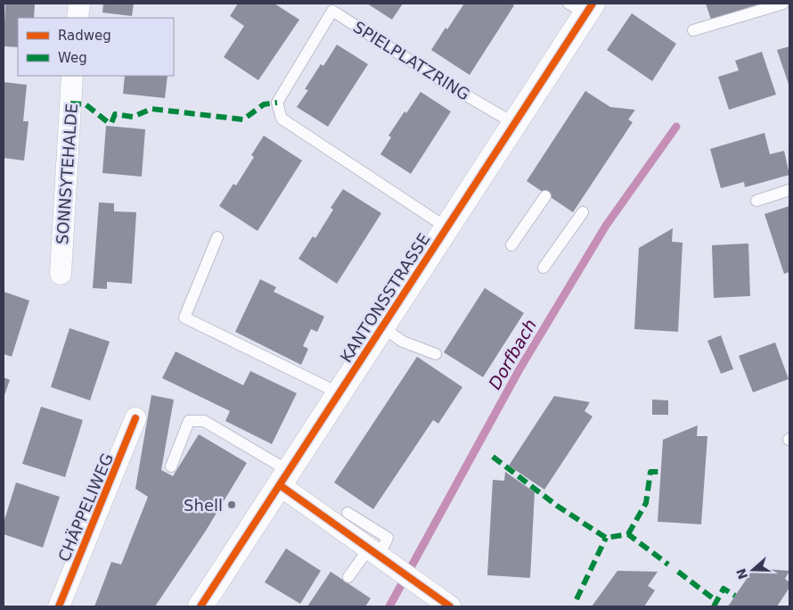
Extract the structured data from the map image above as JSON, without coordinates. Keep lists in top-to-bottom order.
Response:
{
  "streets": {
    "main road": ["KANTONSSTRASSE"],
    "street": ["SONNSYTEHALDE", "CHÄPPELIWEG"],
    "lane": ["SPIELPLATZRING"]
  },
  "crossings": [
    ["SPIELPLATZRING", "KANTONSSTRASSE"]
  ],
  "water": ["Dorfbach"],
  "places": ["Shell"],
  "legend": ["Radweg", "Weg"],
  "north": "left"
}
